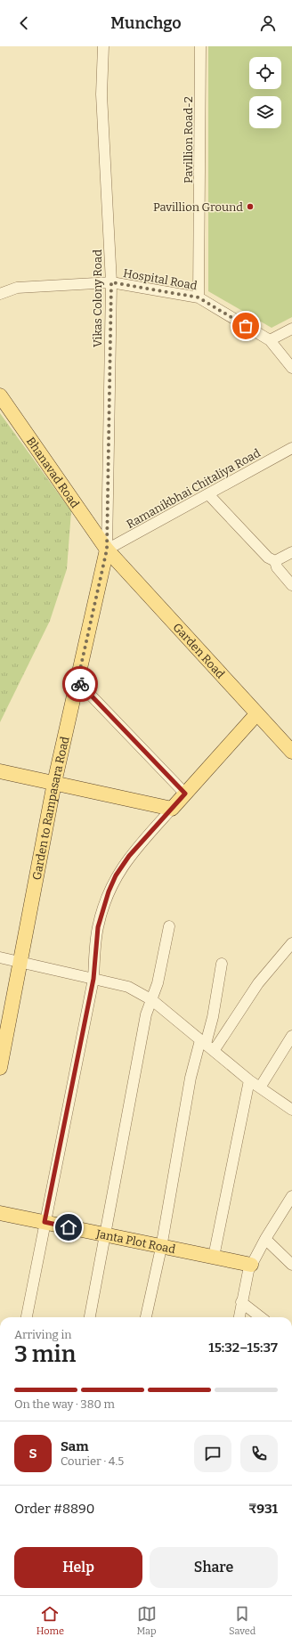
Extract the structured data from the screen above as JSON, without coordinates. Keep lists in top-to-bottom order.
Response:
{
  "streets": {
    "main road": [
      "Bhanavad Road",
      "Garden Road",
      "Garden to Rampasara Road",
      "Janta Plot Road"
    ],
    "street": [
      "Pavillion Road-2",
      "Hospital Road",
      "Vikas Colony Road",
      "Ramanikbhai Chitaliya Road"
    ]
  },
  "crossings": [
    ["Pavillion Road-2", "Hospital Road"],
    ["Hospital Road", "Vikas Colony Road"],
    ["Vikas Colony Road", "Bhanavad Road"],
    ["Vikas Colony Road", "Ramanikbhai Chitaliya Road"],
    ["Vikas Colony Road", "Garden Road"],
    ["Vikas Colony Road", "Garden to Rampasara Road"],
    ["Bhanavad Road", "Ramanikbhai Chitaliya Road"],
    ["Bhanavad Road", "Garden Road"],
    ["Bhanavad Road", "Garden to Rampasara Road"],
    ["Ramanikbhai Chitaliya Road", "Garden Road"],
    ["Ramanikbhai Chitaliya Road", "Garden to Rampasara Road"],
    ["Garden Road", "Garden to Rampasara Road"]
  ],
  "places": ["Pavillion Ground"],
  "page": {
    "header": "Munchgo",
    "heading": ["3 min", "Arriving in", "15:32–15:37"],
    "panel": [
      "Sam",
      "Courier · 4.5",
      "Order #8890",
      "₹931"
    ],
    "bar": "On the way · 380 m",
    "round": "S",
    "buttons": ["Help", "Share"],
    "tabs": ["Home", "Map", "Saved"]
  }
}
